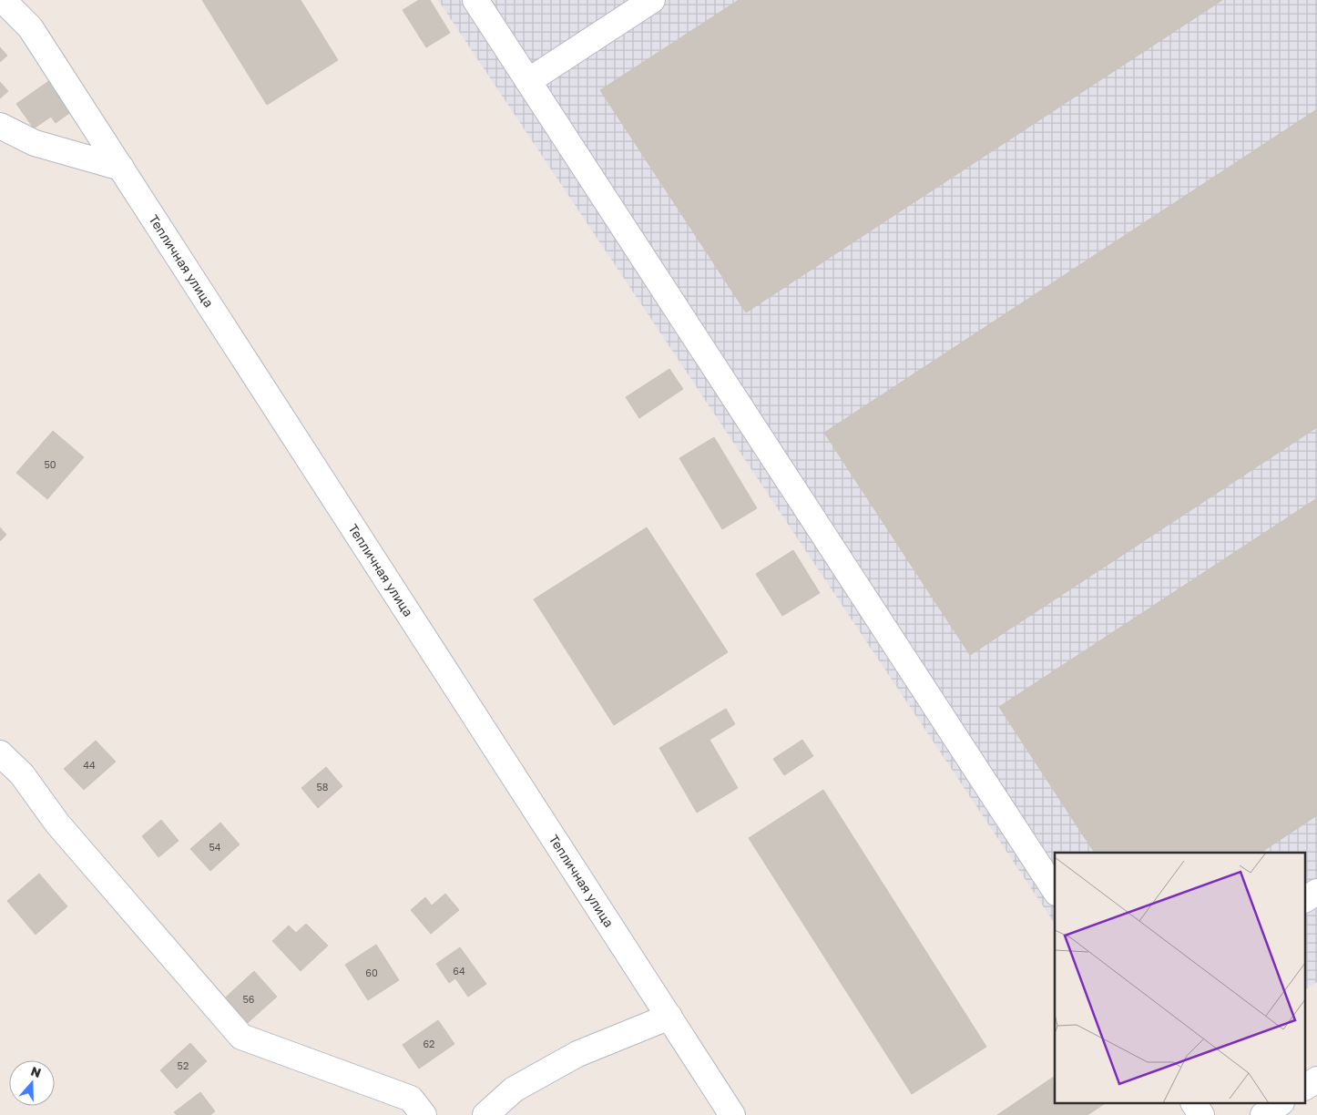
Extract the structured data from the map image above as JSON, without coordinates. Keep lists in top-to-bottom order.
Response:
{
  "streets": {
    "street": ["Тепличная улица"]
  },
  "house_numbers": [
    "50",
    "44",
    "58",
    "54",
    "64",
    "60",
    "56",
    "62",
    "52"
  ],
  "north": "top"
}
